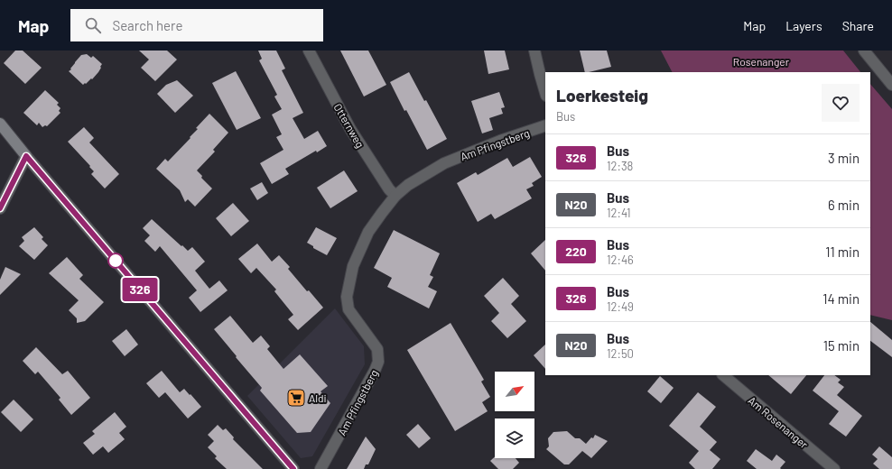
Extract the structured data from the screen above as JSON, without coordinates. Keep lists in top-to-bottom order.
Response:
{
  "streets": {
    "street": ["Otternweg", "Am Pfingstberg", "Am Rosenanger"]
  },
  "crossings": [
    ["Otternweg", "Am Pfingstberg"]
  ],
  "parks": ["Rosenanger"],
  "places": {
    "supermarket": ["Aldi"]
  },
  "lines": ["bus line 326"],
  "north": "top right",
  "page": {
    "header": "Map",
    "search": "Search here",
    "nav": ["Map", "Layers", "Share"],
    "on_map": "326",
    "heading": ["Loerkesteig", "Bus"],
    "list": [
      {
        "mark": "326",
        "name": "Bus",
        "note": "12:38",
        "value": "3 min"
      },
      {
        "mark": "N20",
        "name": "Bus",
        "note": "12:41",
        "value": "6 min"
      },
      {
        "mark": "220",
        "name": "Bus",
        "note": "12:46",
        "value": "11 min"
      },
      {
        "mark": "326",
        "name": "Bus",
        "note": "12:49",
        "value": "14 min"
      },
      {
        "mark": "N20",
        "name": "Bus",
        "note": "12:50",
        "value": "15 min"
      }
    ]
  }
}
